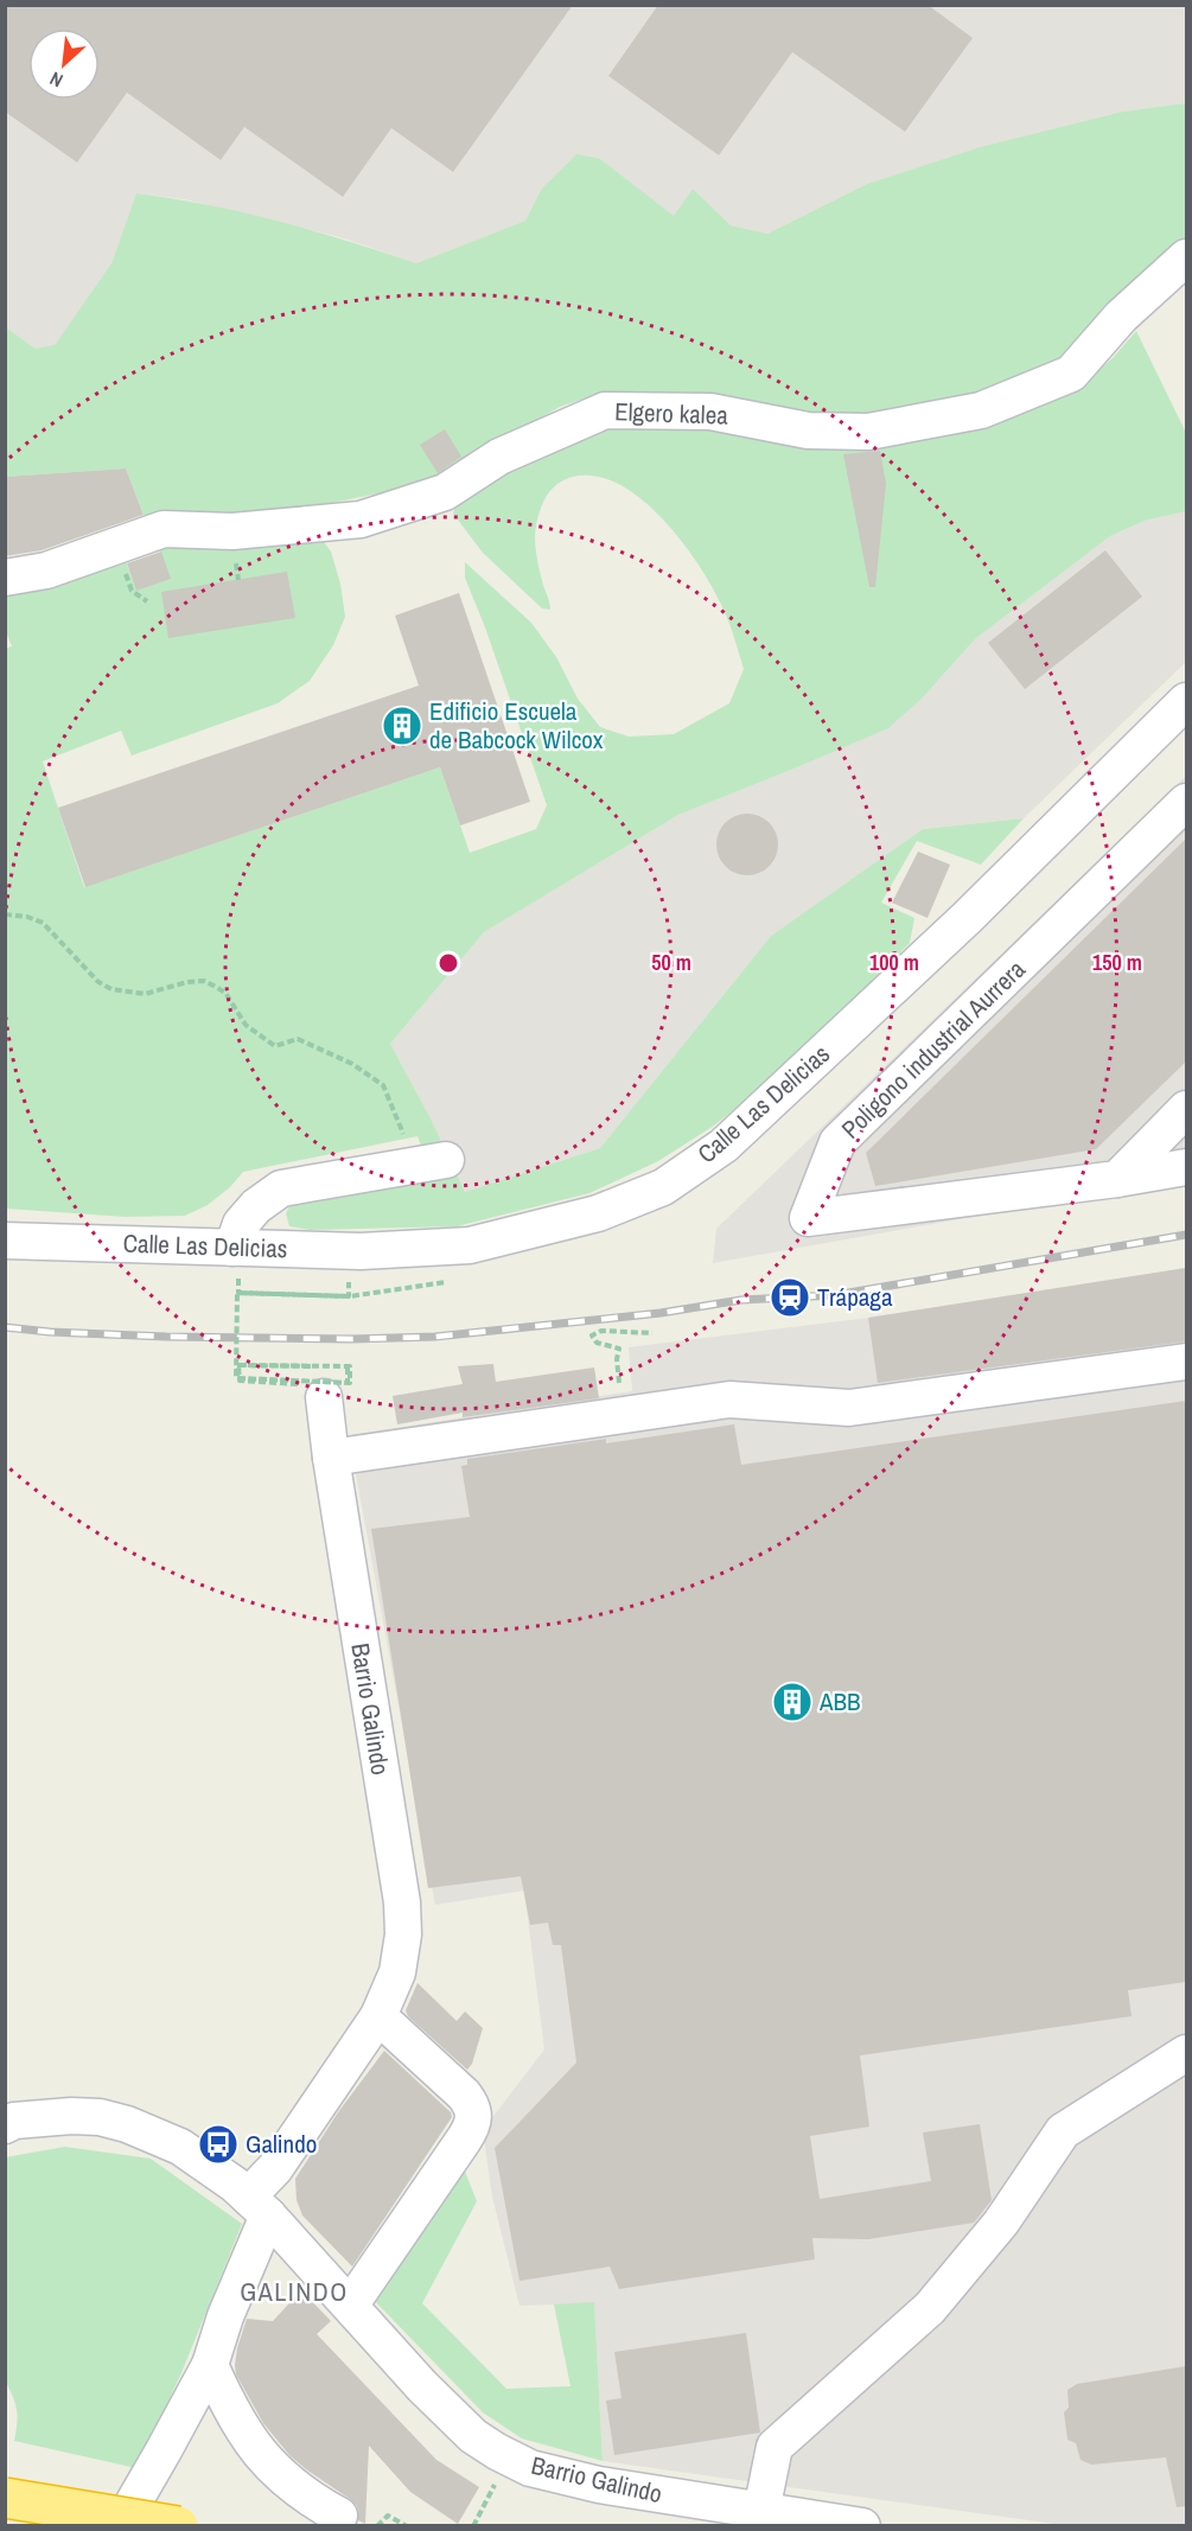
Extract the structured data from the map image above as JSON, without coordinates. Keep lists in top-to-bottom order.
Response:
{
  "streets": {
    "street": [
      "Elgero kalea",
      "Poligono industrial Aurrera",
      "Calle Las Delicias",
      "Barrio Galindo"
    ]
  },
  "districts": ["GALINDO"],
  "places": {
    "building": ["Edificio Escuela de Babcock Wilcox", "ABB"],
    "station": ["Trápaga"],
    "bus stop": ["Galindo"]
  },
  "north": "bottom left",
  "rings": ["50 m", "100 m", "150 m"]
}
